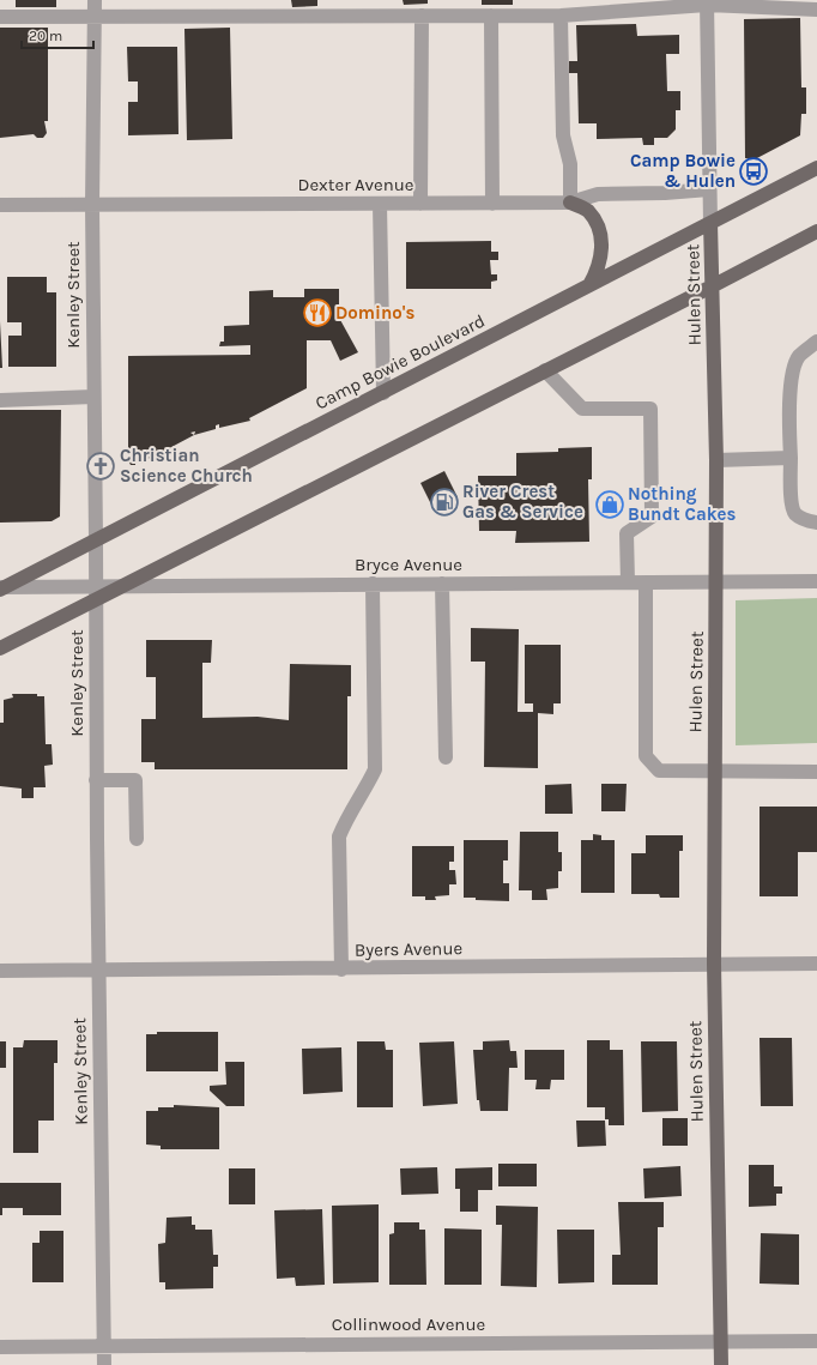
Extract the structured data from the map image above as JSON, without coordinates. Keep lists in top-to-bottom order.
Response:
{
  "streets": {
    "main road": ["Hulen Street", "Camp Bowie Boulevard"],
    "street": [
      "Dexter Avenue",
      "Kenley Street",
      "Bryce Avenue",
      "Byers Avenue",
      "Collinwood Avenue"
    ]
  },
  "crossings": [
    ["Dexter Avenue", "Kenley Street"],
    ["Dexter Avenue", "Hulen Street"],
    ["Kenley Street", "Camp Bowie Boulevard"],
    ["Kenley Street", "Byers Avenue"],
    ["Kenley Street", "Collinwood Avenue"],
    ["Hulen Street", "Camp Bowie Boulevard"],
    ["Hulen Street", "Bryce Avenue"],
    ["Hulen Street", "Byers Avenue"],
    ["Hulen Street", "Collinwood Avenue"]
  ],
  "places": {
    "bus stop": ["Camp Bowie & Hulen"],
    "restaurant": ["Domino's"],
    "church": ["Christian Science Church"],
    "fuel station": ["River Crest Gas & Service"],
    "shop": ["Nothing Bundt Cakes"]
  },
  "scale_bar": "20 m"
}
